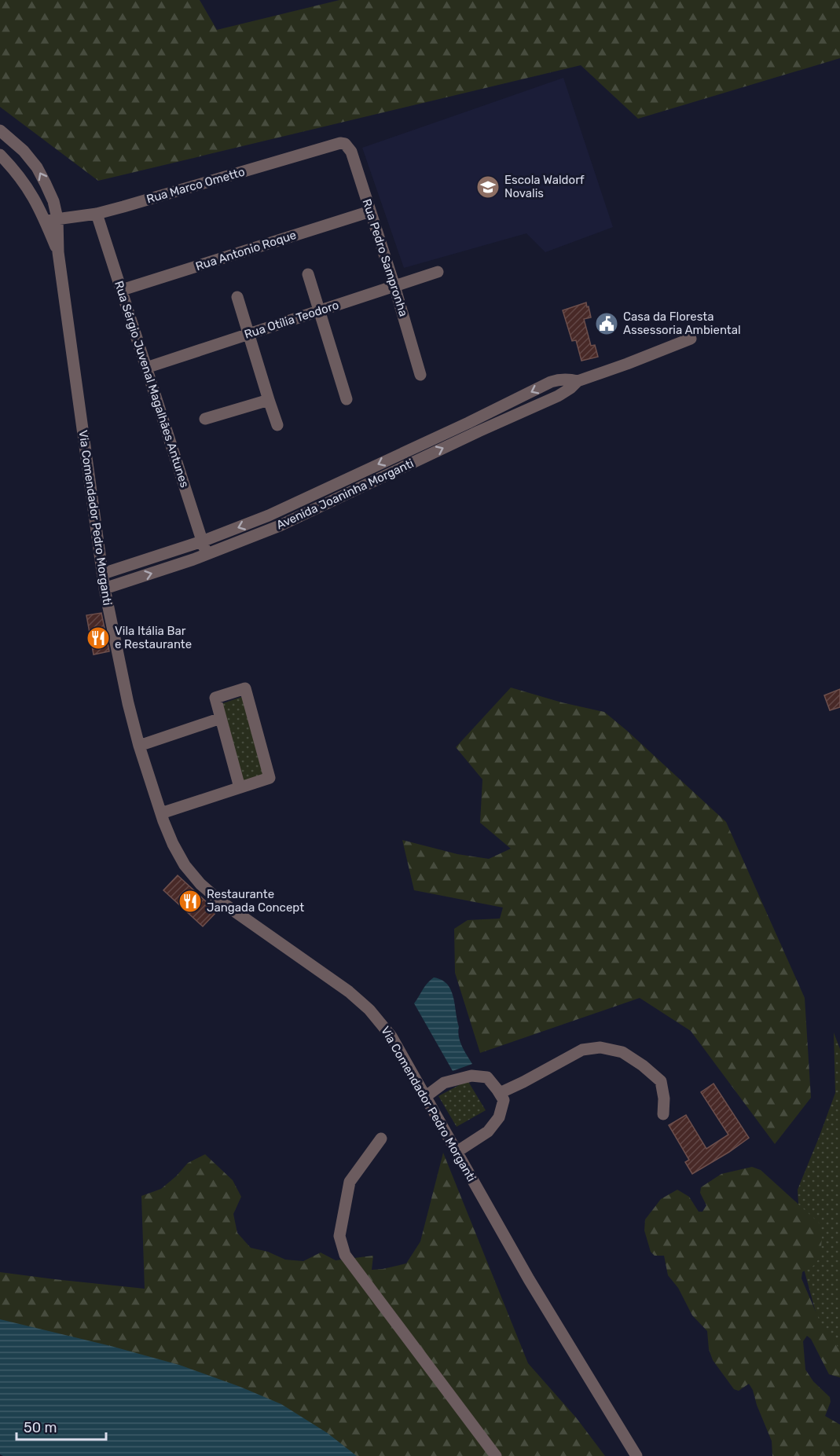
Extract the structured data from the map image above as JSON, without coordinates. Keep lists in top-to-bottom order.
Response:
{
  "streets": {
    "street": [
      "Rua Marco Ometto",
      "Rua Antonio Roque",
      "Rua Pedro Sampronha",
      "Rua Otília Teodoro",
      "Rua Sérgio Juvenal Magalhães Antunes",
      "Avenida Joaninha Morganti",
      "Via Comendador Pedro Morganti"
    ]
  },
  "crossings": [
    ["Rua Marco Ometto", "Rua Pedro Sampronha"],
    ["Rua Marco Ometto", "Rua Sérgio Juvenal Magalhães Antunes"],
    ["Rua Marco Ometto", "Via Comendador Pedro Morganti"],
    ["Rua Antonio Roque", "Rua Pedro Sampronha"],
    ["Rua Antonio Roque", "Rua Sérgio Juvenal Magalhães Antunes"],
    ["Rua Pedro Sampronha", "Rua Otília Teodoro"],
    ["Rua Otília Teodoro", "Rua Sérgio Juvenal Magalhães Antunes"],
    ["Rua Sérgio Juvenal Magalhães Antunes", "Avenida Joaninha Morganti"],
    ["Avenida Joaninha Morganti", "Via Comendador Pedro Morganti"]
  ],
  "places": {
    "school or university": ["Escola Waldorf Novalis"],
    "public building": ["Casa da Floresta Assessoria Ambiental"],
    "restaurant": ["Vila Itália Bar e Restaurante", "Restaurante Jangada Concept"]
  },
  "scale_bar": "50 m"
}
